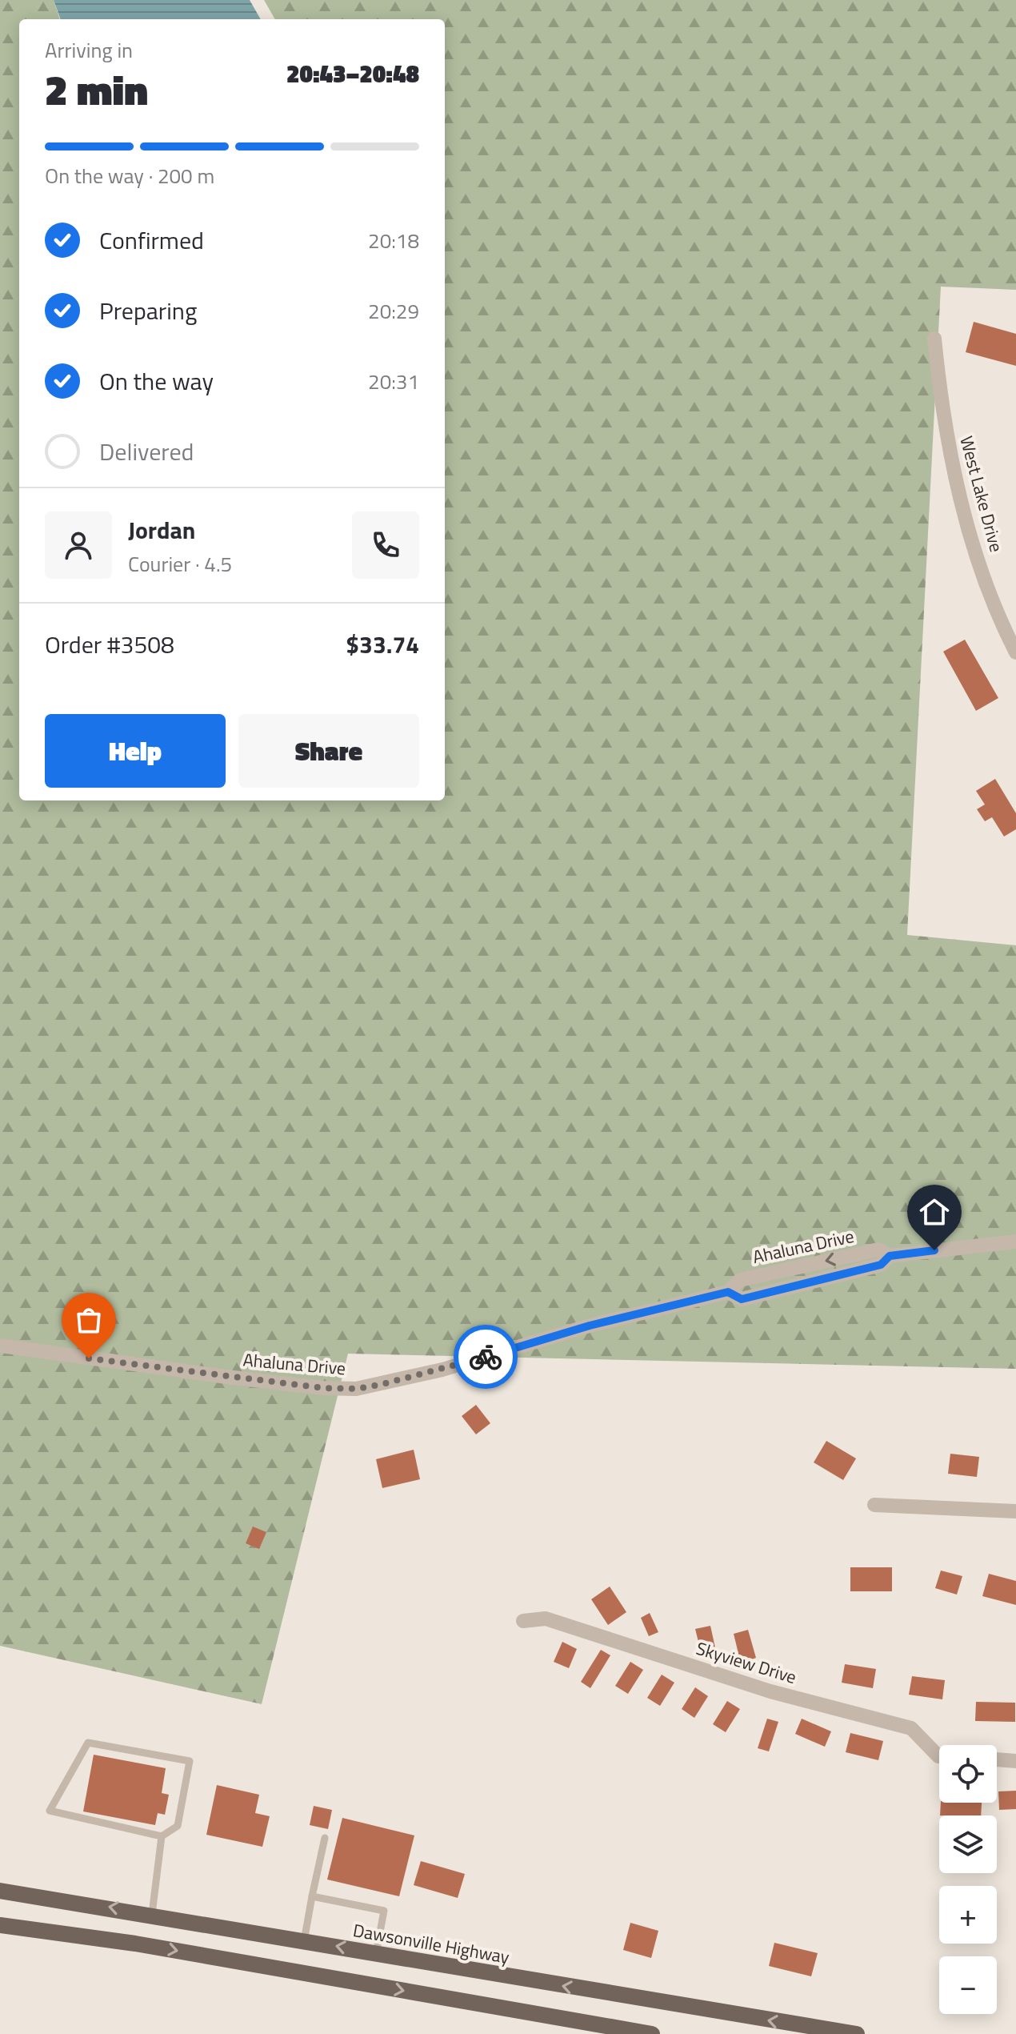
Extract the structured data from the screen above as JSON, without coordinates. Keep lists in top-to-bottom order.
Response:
{
  "streets": {
    "main road": ["Dawsonville Highway"],
    "street": ["West Lake Drive", "Ahaluna Drive", "Skyview Drive"]
  },
  "page": {
    "heading": ["2 min", "Arriving in", "20:43–20:48"],
    "panel": [
      "Jordan",
      "Courier · 4.5",
      "Order #3508",
      "$33.74"
    ],
    "bar": "On the way · 200 m",
    "list": [
      ["Confirmed", "20:18"],
      ["Preparing", "20:29"],
      ["On the way", "20:31"],
      "Delivered"
    ],
    "buttons": ["Help", "Share"],
    "map_buttons": ["+", "−"]
  }
}
